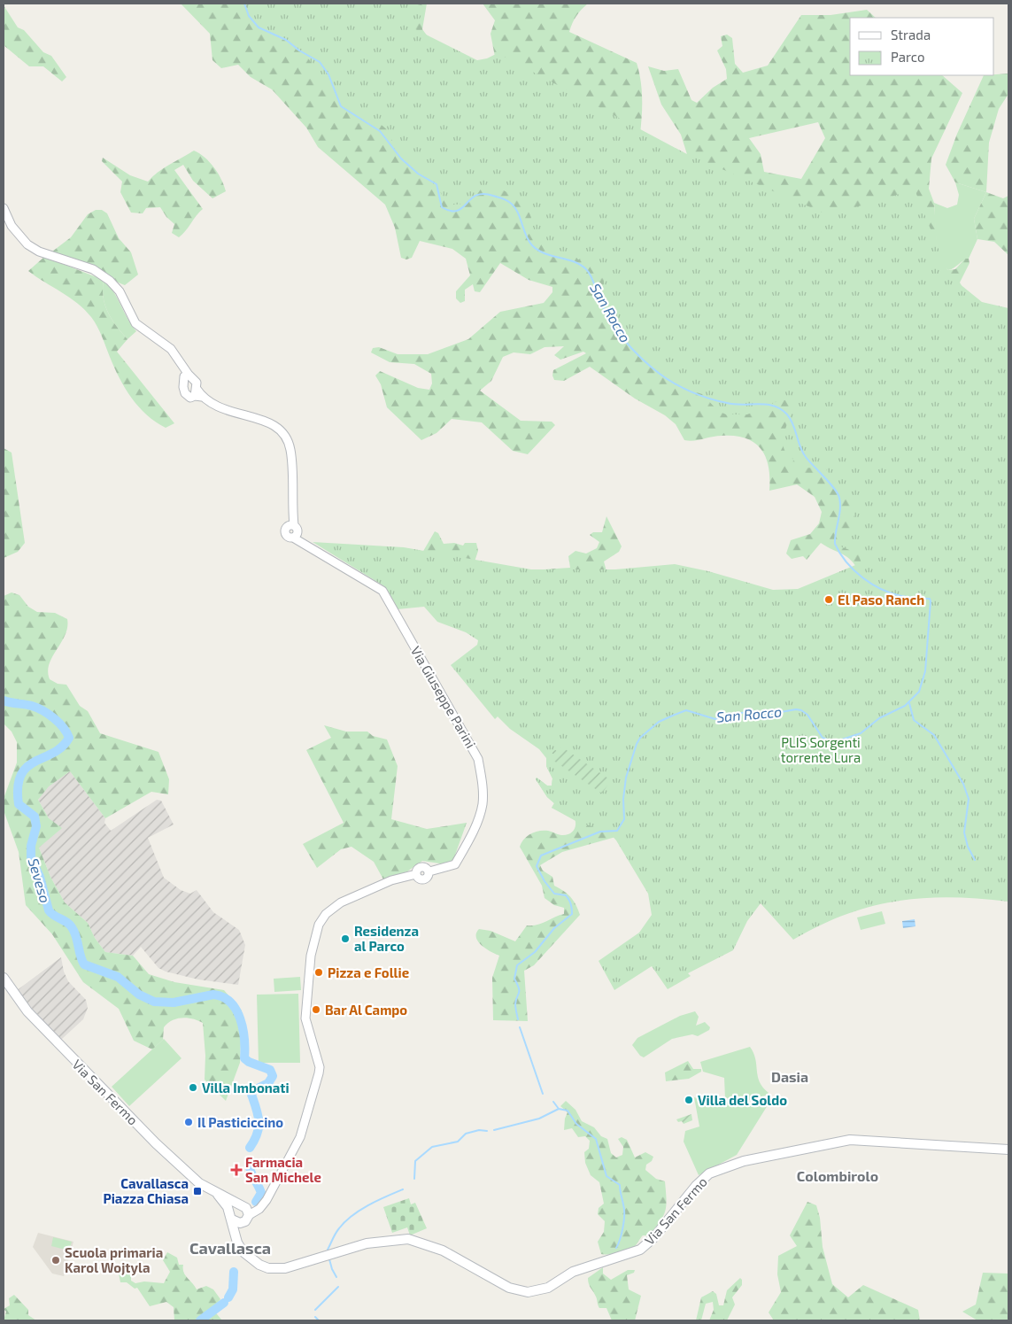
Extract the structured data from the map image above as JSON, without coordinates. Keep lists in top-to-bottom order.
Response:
{
  "streets": {
    "main road": ["Via San Fermo"],
    "street": ["Via Giuseppe Parini"]
  },
  "crossings": [
    ["Via Giuseppe Parini", "Via San Fermo"]
  ],
  "districts": ["Dasia", "Colombirolo", "Cavallasca"],
  "water": ["San Rocco", "Seveso"],
  "parks": ["PLIS Sorgenti torrente Lura"],
  "places": {
    "other": [
      "El Paso Ranch",
      "Residenza al Parco",
      "Pizza e Follie",
      "Bar Al Campo",
      "Villa Imbonati",
      "Villa del Soldo",
      "Il Pasticiccino",
      "Scuola primaria Karol Wojtyla"
    ],
    "health": ["Farmacia San Michele"],
    "transit": ["Cavallasca Piazza Chiasa"]
  },
  "legend": ["Strada", "Parco"]
}
